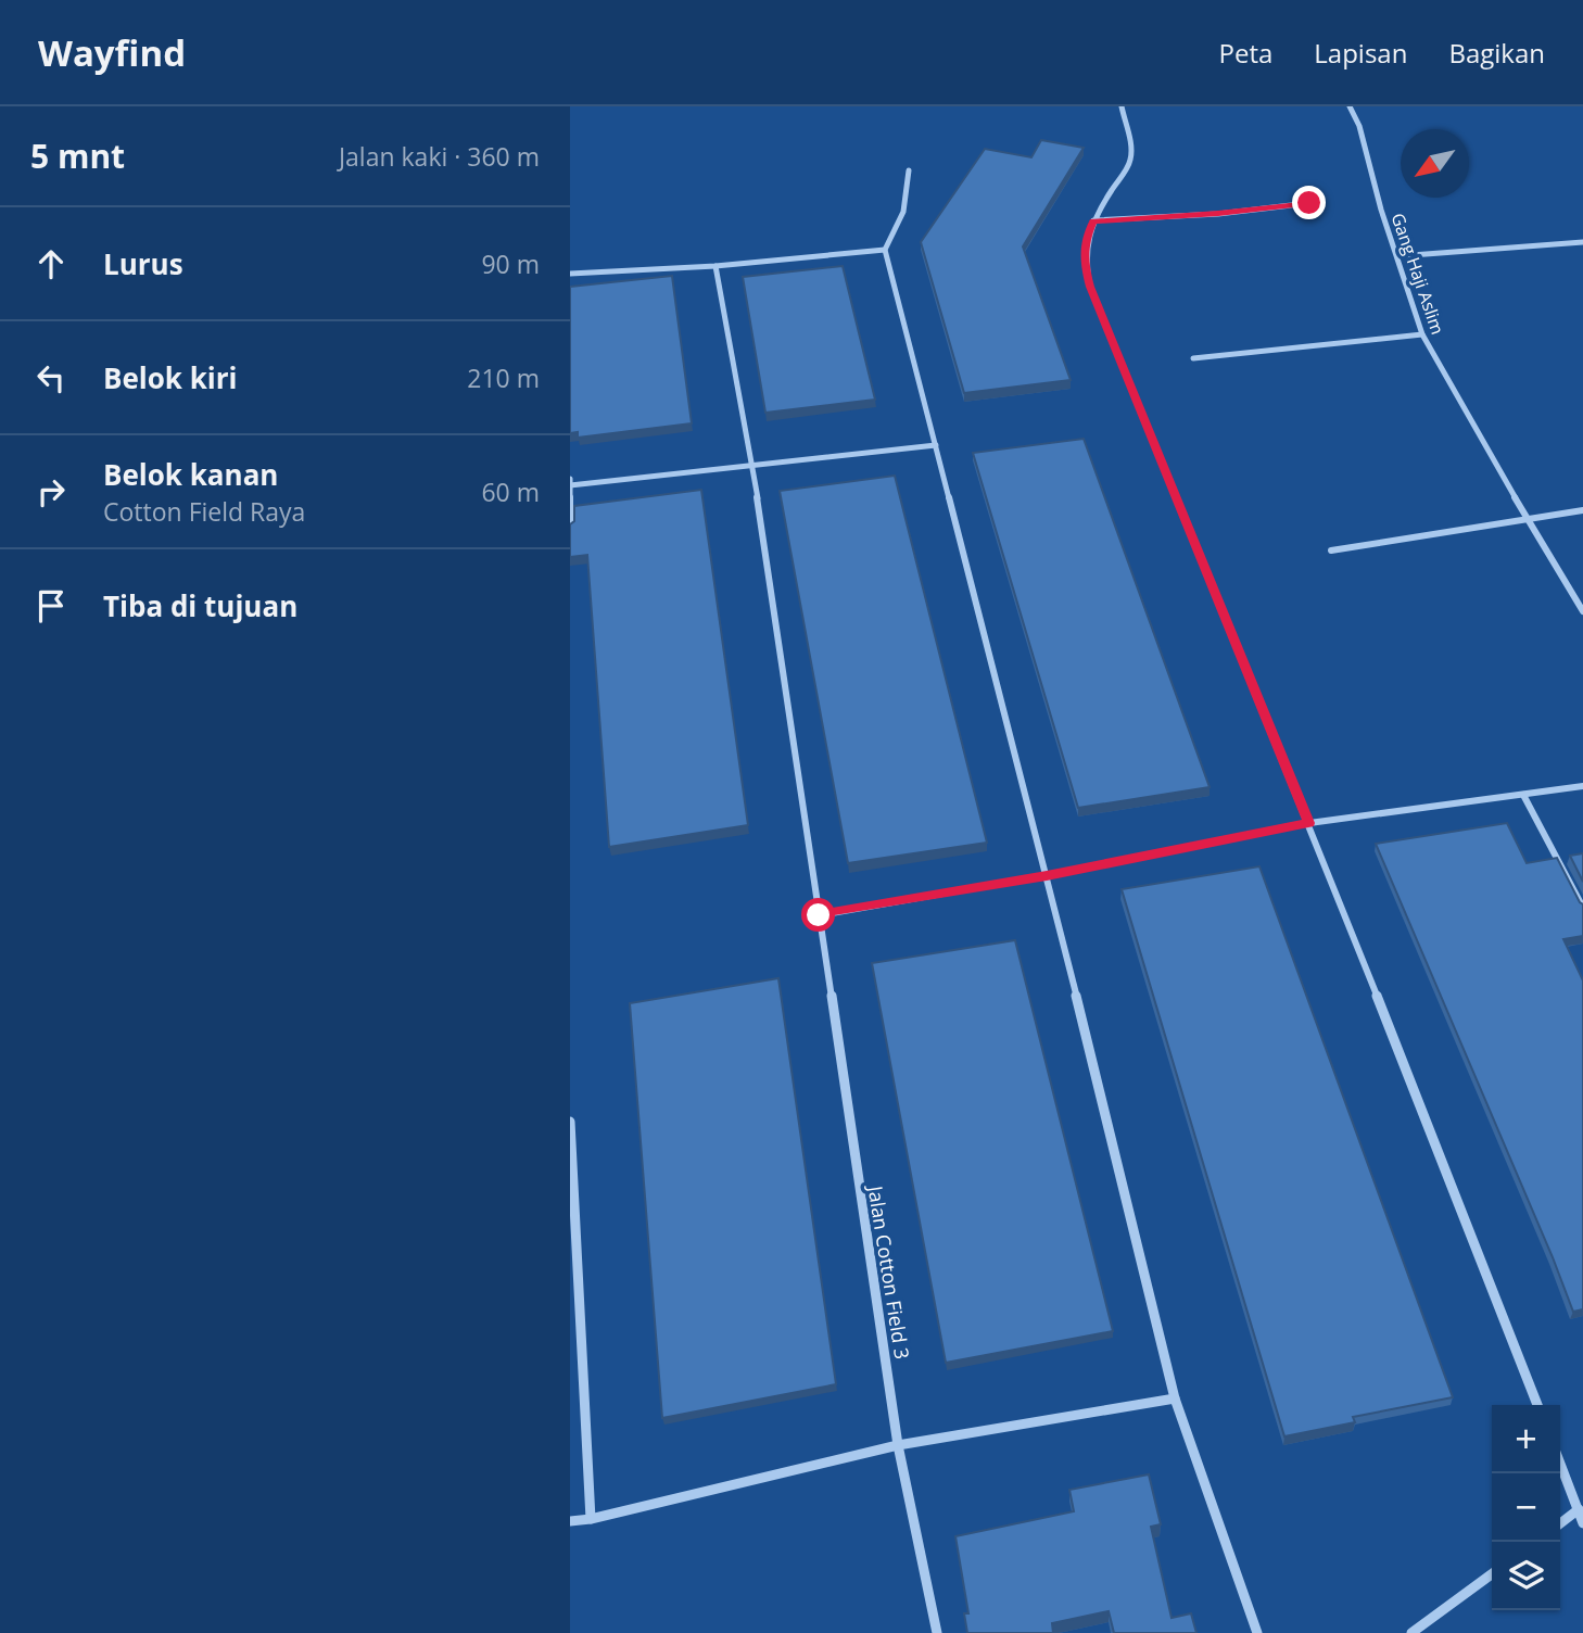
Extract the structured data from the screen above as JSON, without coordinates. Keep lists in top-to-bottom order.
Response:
{
  "streets": {
    "street": ["Gang Haji Aslim", "Jalan Cotton Field 3"]
  },
  "north": "bottom left",
  "page": {
    "header": "Wayfind",
    "nav": ["Peta", "Lapisan", "Bagikan"],
    "heading": ["5 mnt", "Jalan kaki · 360 m"],
    "list": [
      ["Lurus", "90 m"],
      ["Belok kiri", "210 m"],
      ["Belok kanan", "Cotton Field Raya", "60 m"],
      "Tiba di tujuan"
    ],
    "map_buttons": ["+", "−"]
  }
}
